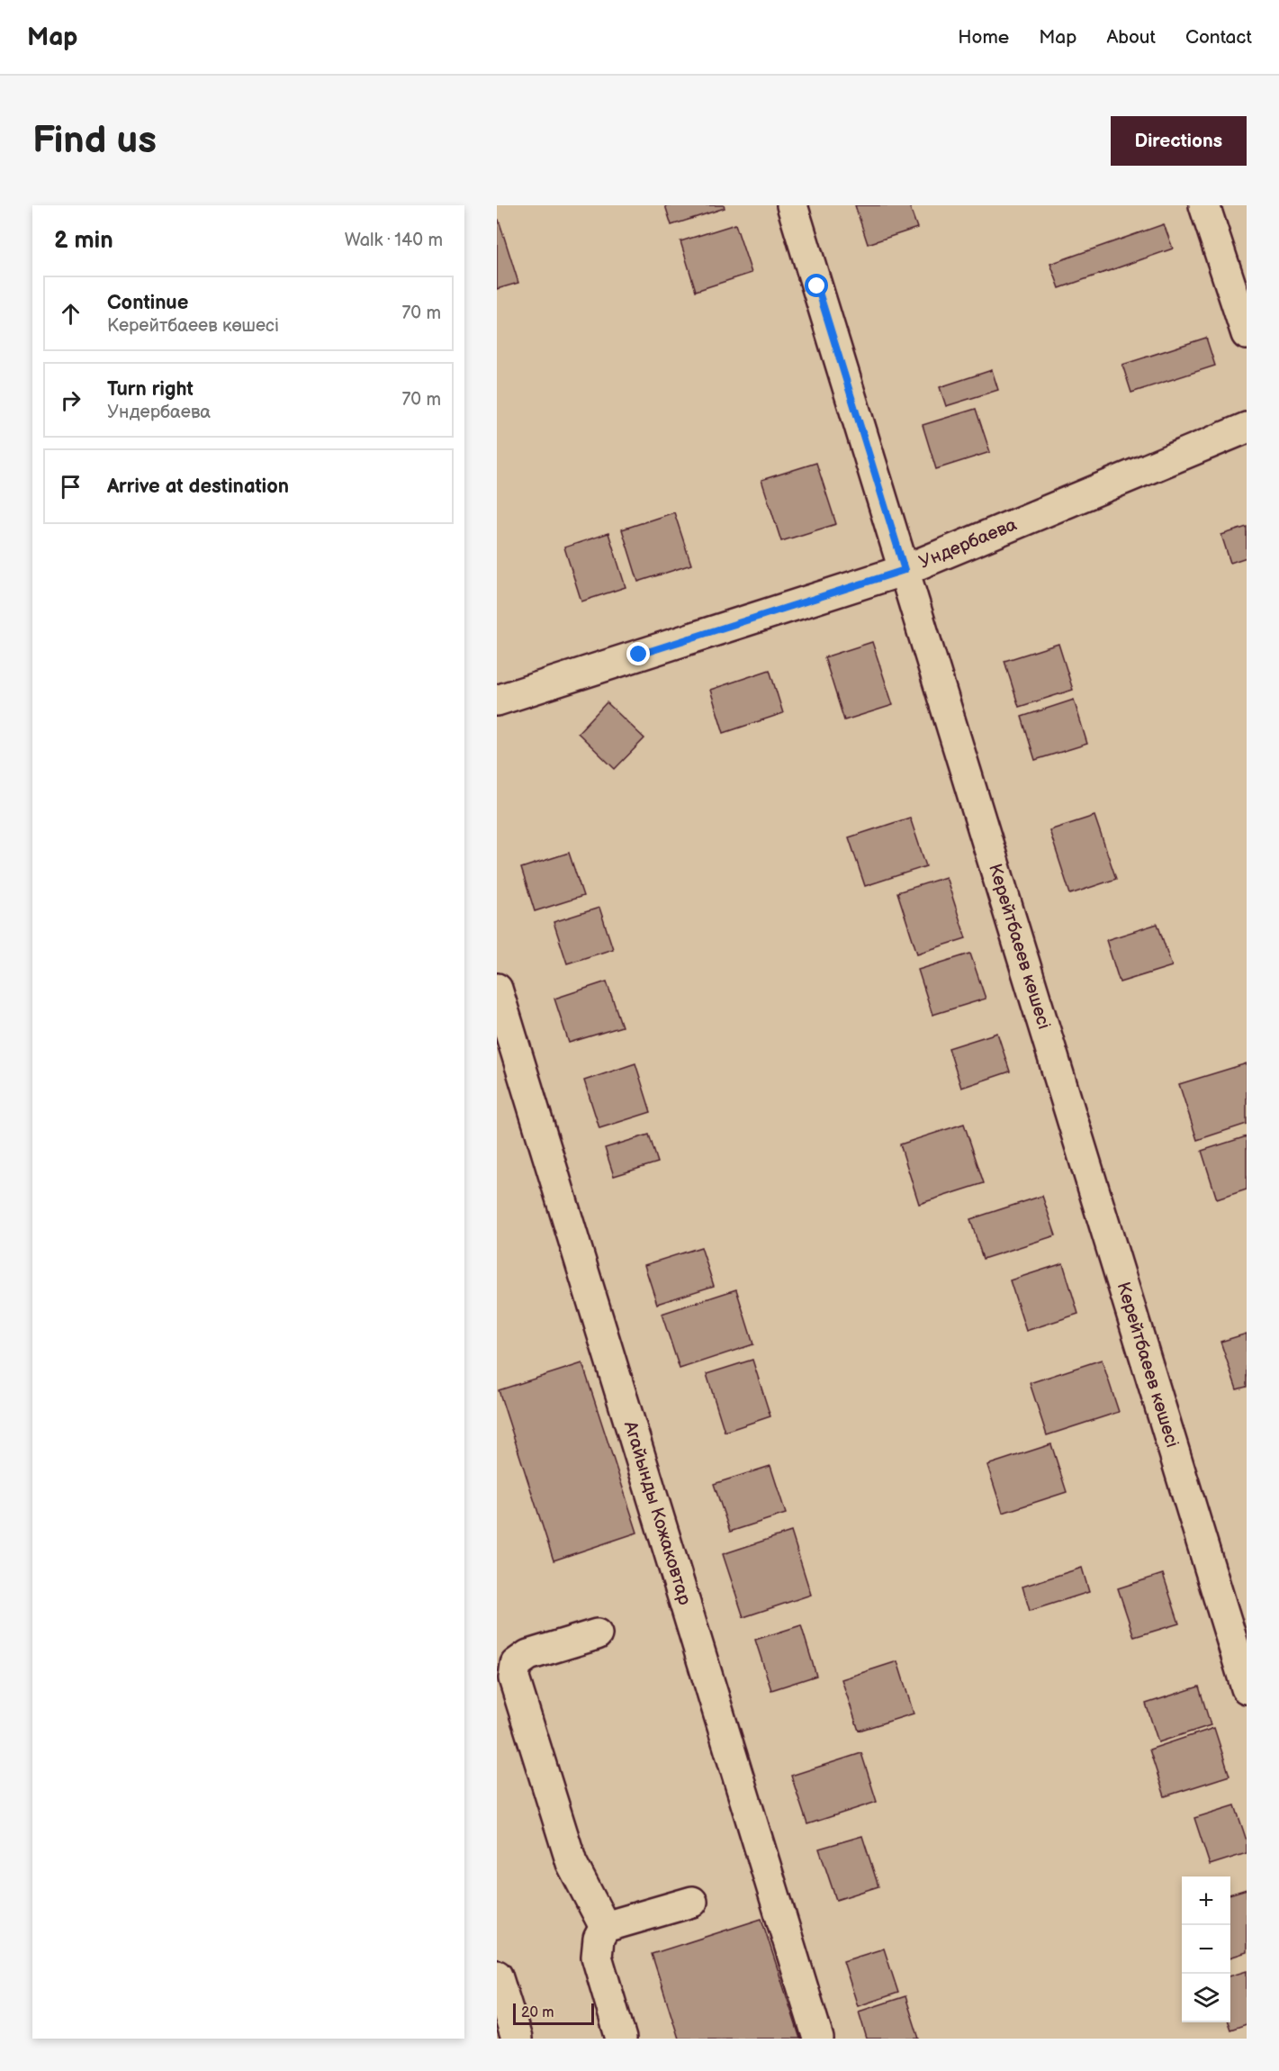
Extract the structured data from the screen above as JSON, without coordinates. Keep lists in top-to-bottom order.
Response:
{
  "streets": {
    "street": ["Ундербаева", "Керейтбаеев көшесі", "Агайынды Кожаковтар"]
  },
  "crossings": [
    ["Ундербаева", "Керейтбаеев көшесі"]
  ],
  "scale_bar": "20 m",
  "page": {
    "header": "Map",
    "nav": [
      "Home",
      "Map",
      "About",
      "Contact"
    ],
    "buttons": "Directions",
    "title": "Find us",
    "heading": ["2 min", "Walk · 140 m"],
    "list": [
      ["Continue", "Керейтбаеев көшесі", "70 m"],
      ["Turn right", "Ундербаева", "70 m"],
      "Arrive at destination"
    ],
    "map_buttons": ["+", "−"],
    "scale": "20 m"
  }
}
